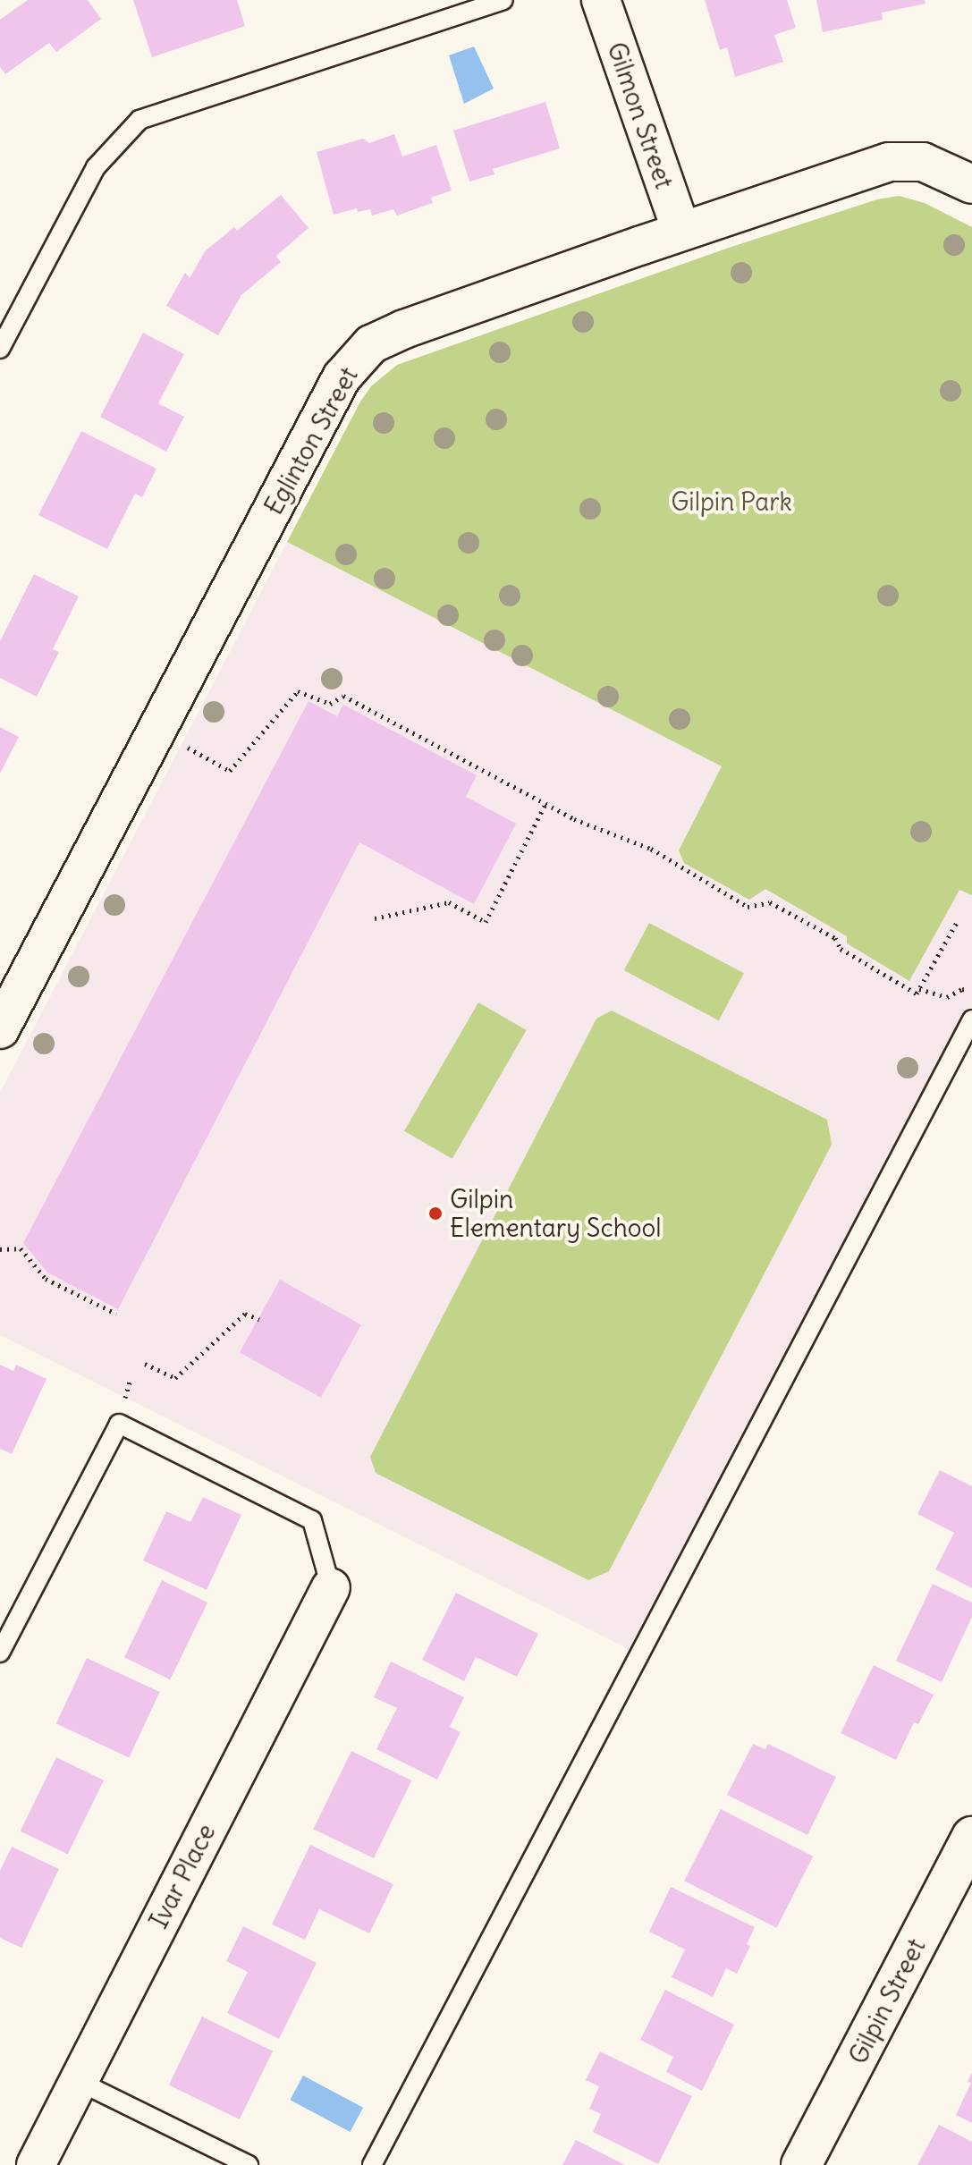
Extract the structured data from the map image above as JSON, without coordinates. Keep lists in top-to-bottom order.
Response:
{
  "streets": {
    "street": [
      "Gilmon Street",
      "Eglinton Street",
      "Ivar Place",
      "Gilpin Street"
    ]
  },
  "crossings": [
    ["Gilmon Street", "Eglinton Street"]
  ],
  "parks": ["Gilpin Park"],
  "places": ["Gilpin Elementary School"]
}
